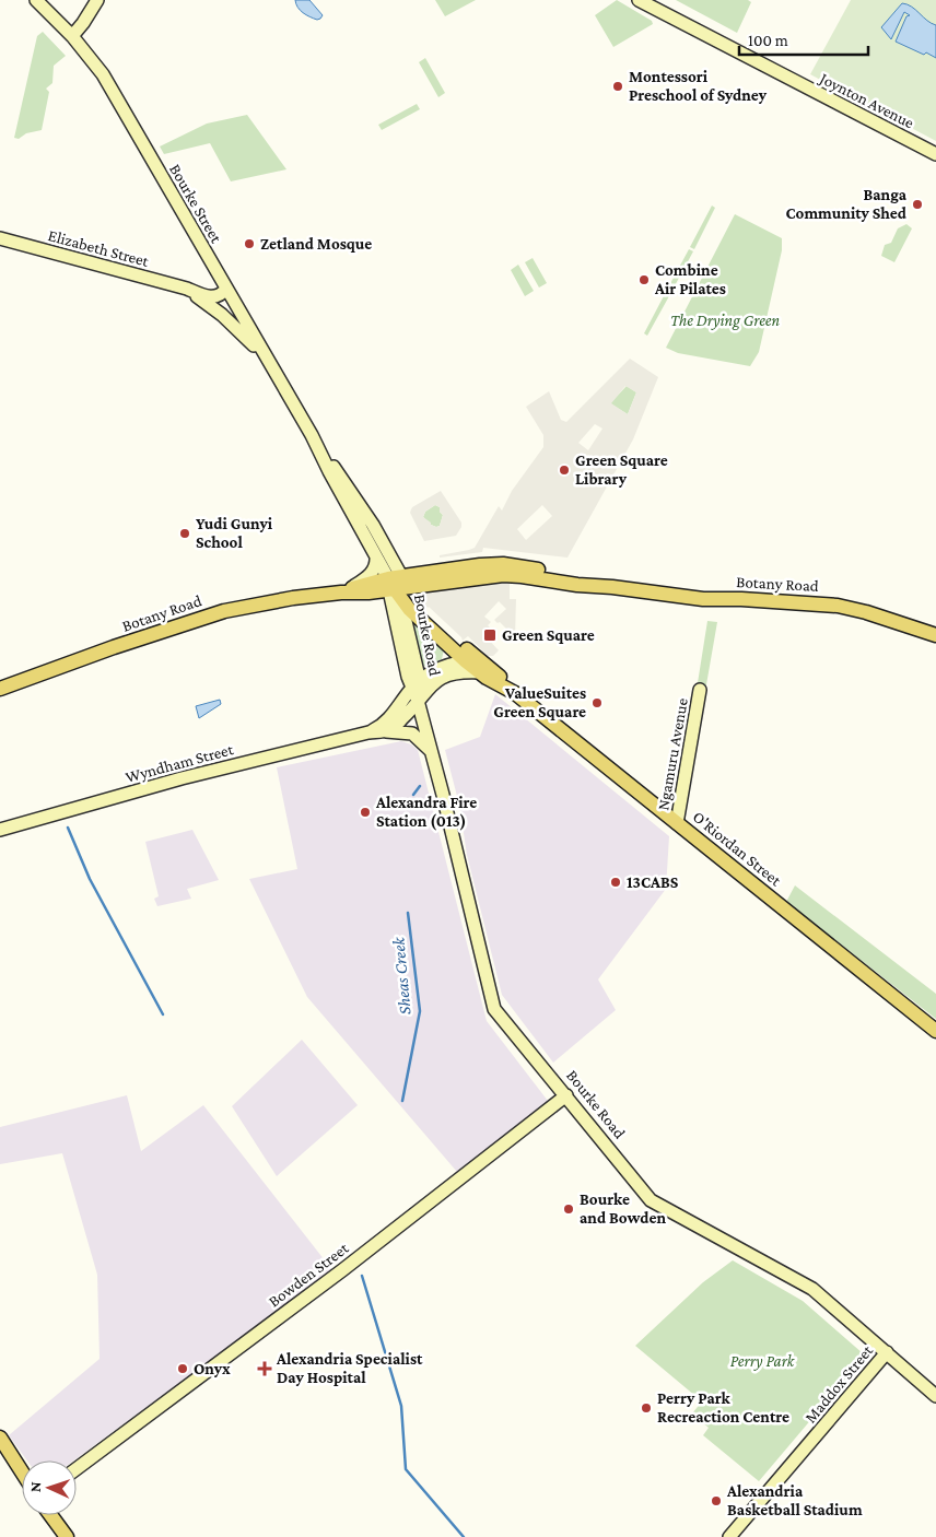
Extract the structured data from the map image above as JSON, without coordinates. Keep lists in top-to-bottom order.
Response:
{
  "streets": {
    "main road": ["Botany Road", "O'Riordan Street"],
    "street": [
      "Joynton Avenue",
      "Bourke Street",
      "Elizabeth Street",
      "Bourke Road",
      "Ngamuru Avenue",
      "Wyndham Street",
      "Bowden Street",
      "Maddox Street"
    ]
  },
  "crossings": [
    ["Bourke Street", "Elizabeth Street"],
    ["Bourke Street", "Botany Road"],
    ["Bourke Street", "Bourke Road"],
    ["Bourke Street", "O'Riordan Street"],
    ["Botany Road", "Bourke Road"],
    ["Botany Road", "O'Riordan Street"],
    ["Bourke Road", "Wyndham Street"],
    ["Bourke Road", "O'Riordan Street"],
    ["Bourke Road", "Bowden Street"],
    ["Bourke Road", "Maddox Street"],
    ["Ngamuru Avenue", "O'Riordan Street"],
    ["Wyndham Street", "O'Riordan Street"]
  ],
  "water": ["Sheas Creek"],
  "parks": ["The Drying Green", "Perry Park"],
  "places": {
    "other": [
      "Montessori Preschool of Sydney",
      "Banga Community Shed",
      "Zetland Mosque",
      "Combine Air Pilates",
      "Green Square Library",
      "Yudi Gunyi School",
      "ValueSuites Green Square",
      "Alexandra Fire Station (013)",
      "13CABS",
      "Bourke and Bowden",
      "Onyx",
      "Perry Park Recreaction Centre",
      "Alexandria Basketball Stadium"
    ],
    "transit": ["Green Square"],
    "health": ["Alexandria Specialist Day Hospital"]
  },
  "scale_bar": "100 m",
  "north": "left"
}
